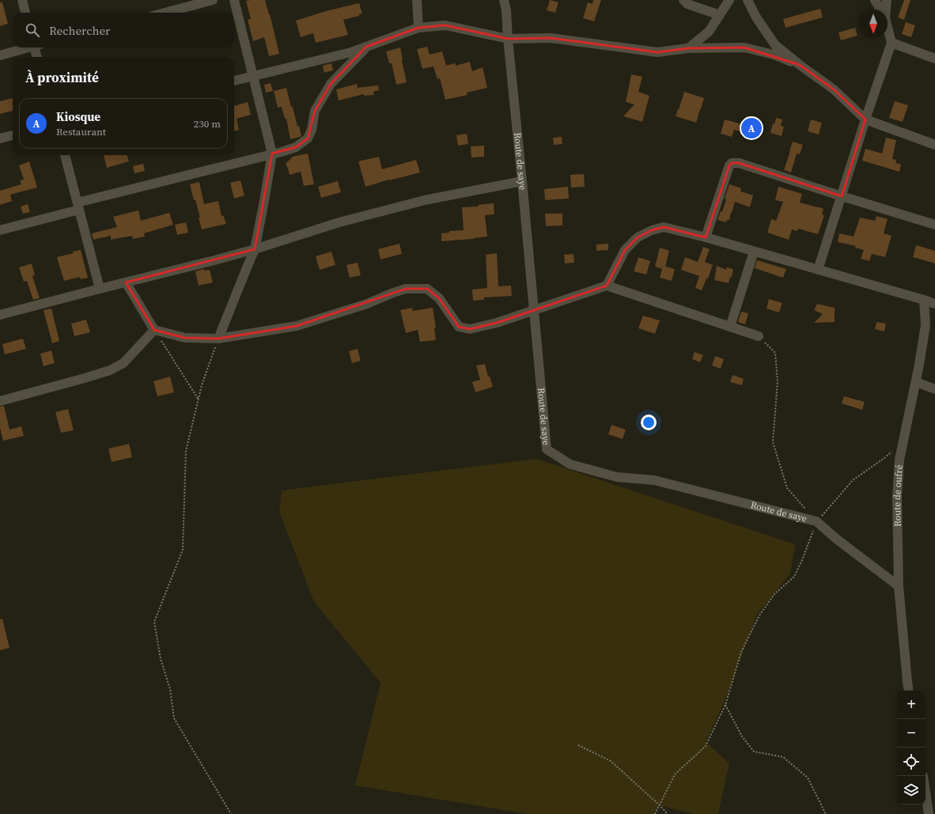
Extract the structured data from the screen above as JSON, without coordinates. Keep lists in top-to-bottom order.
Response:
{
  "streets": {
    "street": ["Route de saye", "Route de oufré"]
  },
  "crossings": [
    ["Route de saye", "Route de oufré"]
  ],
  "north": "bottom",
  "page": {
    "search": "Rechercher",
    "heading": "À proximité",
    "list": [
      {
        "mark": "A",
        "name": "Kiosque",
        "note": "Restaurant",
        "value": "230 m"
      }
    ],
    "pins": "A",
    "map_buttons": ["+", "−"]
  }
}
